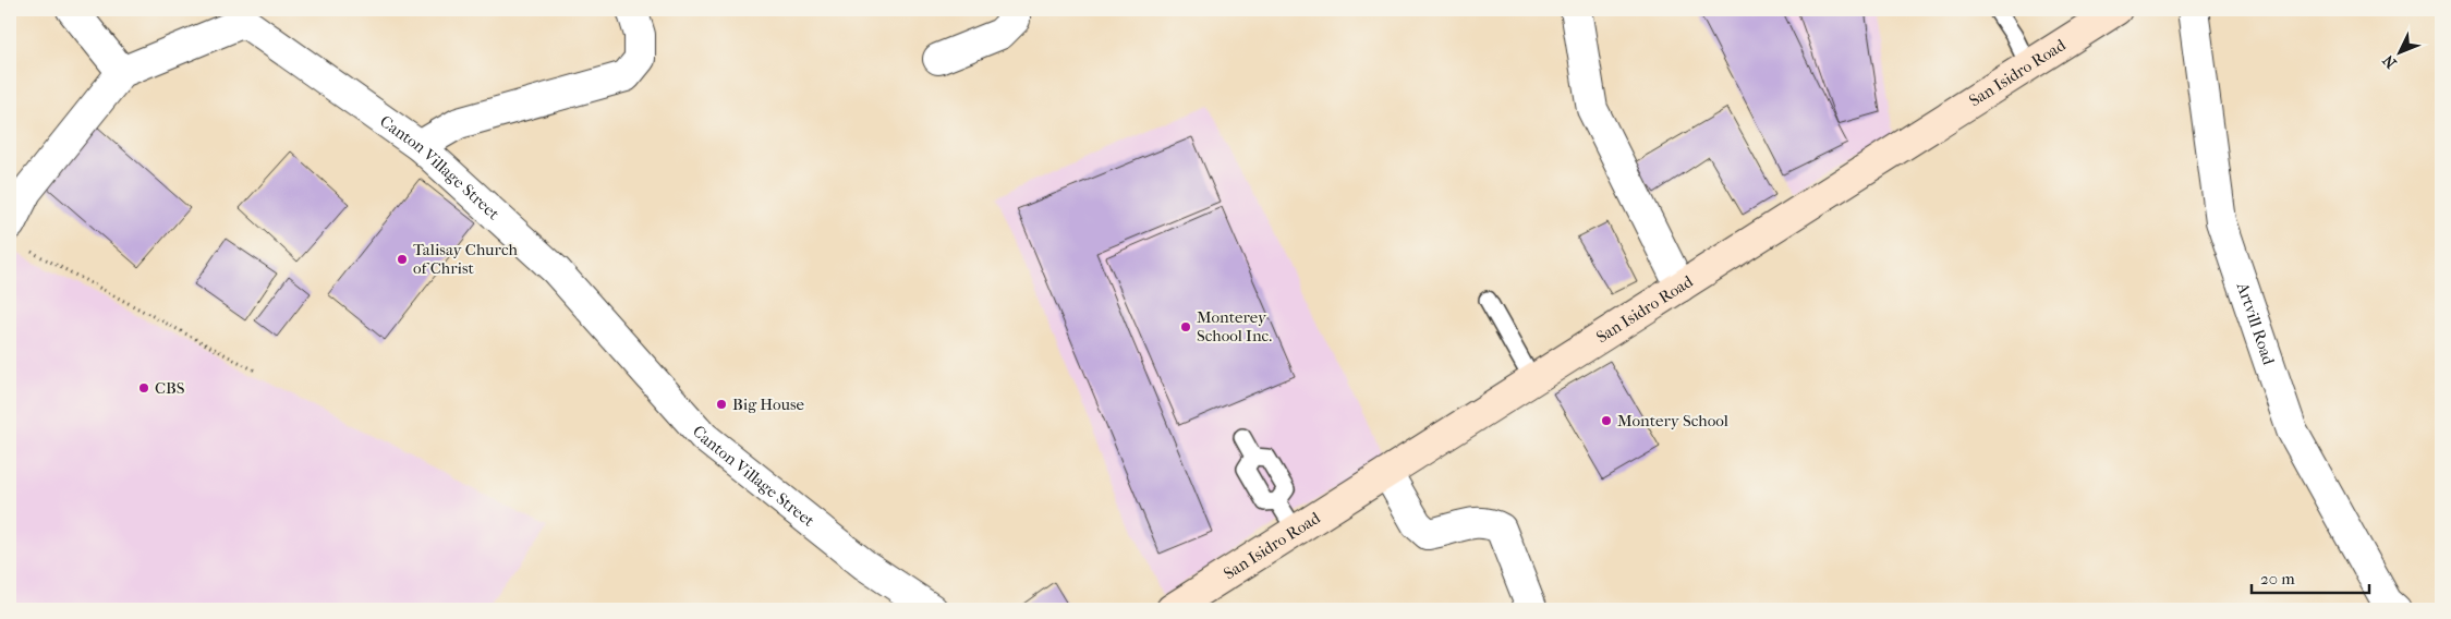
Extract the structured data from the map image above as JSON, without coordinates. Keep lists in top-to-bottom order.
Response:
{
  "streets": {
    "street": ["San Isidro Road", "Canton Village Street", "Artvill Road"]
  },
  "places": [
    "Talisay Church of Christ",
    "Monterey School Inc.",
    "CBS",
    "Big House",
    "Montery School"
  ],
  "scale_bar": "20 m",
  "north": "bottom left"
}
